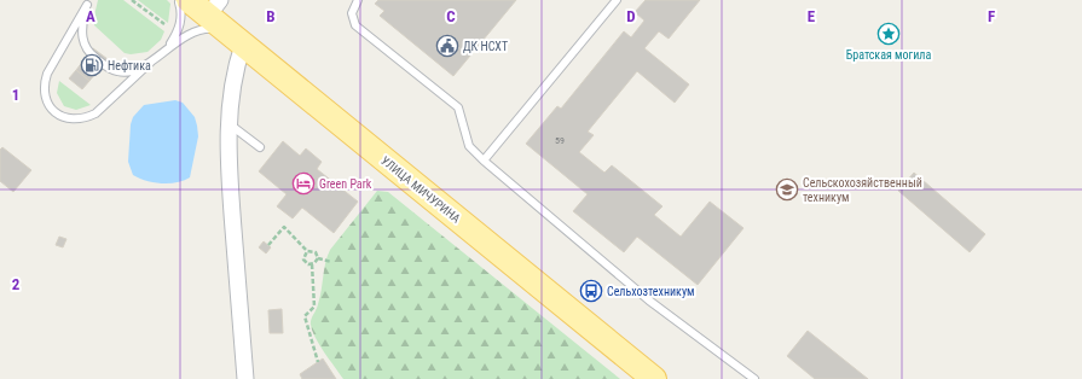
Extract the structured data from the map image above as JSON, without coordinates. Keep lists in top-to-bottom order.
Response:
{
  "streets": {
    "main road": ["УЛИЦА МИЧУРИНА"]
  },
  "places": {
    "place": ["Братская могила"],
    "public building": ["ДК НСХТ"],
    "fuel station": ["Нефтика"],
    "hotel": ["Green Park"],
    "school or university": ["Сельскохозяйственный техникум"],
    "bus stop": ["Сельхозтехникум"]
  },
  "house_numbers": ["59"],
  "grid": {
    "columns": [
      "A",
      "B",
      "C",
      "D",
      "E",
      "F"
    ],
    "rows": ["1", "2"]
  }
}
